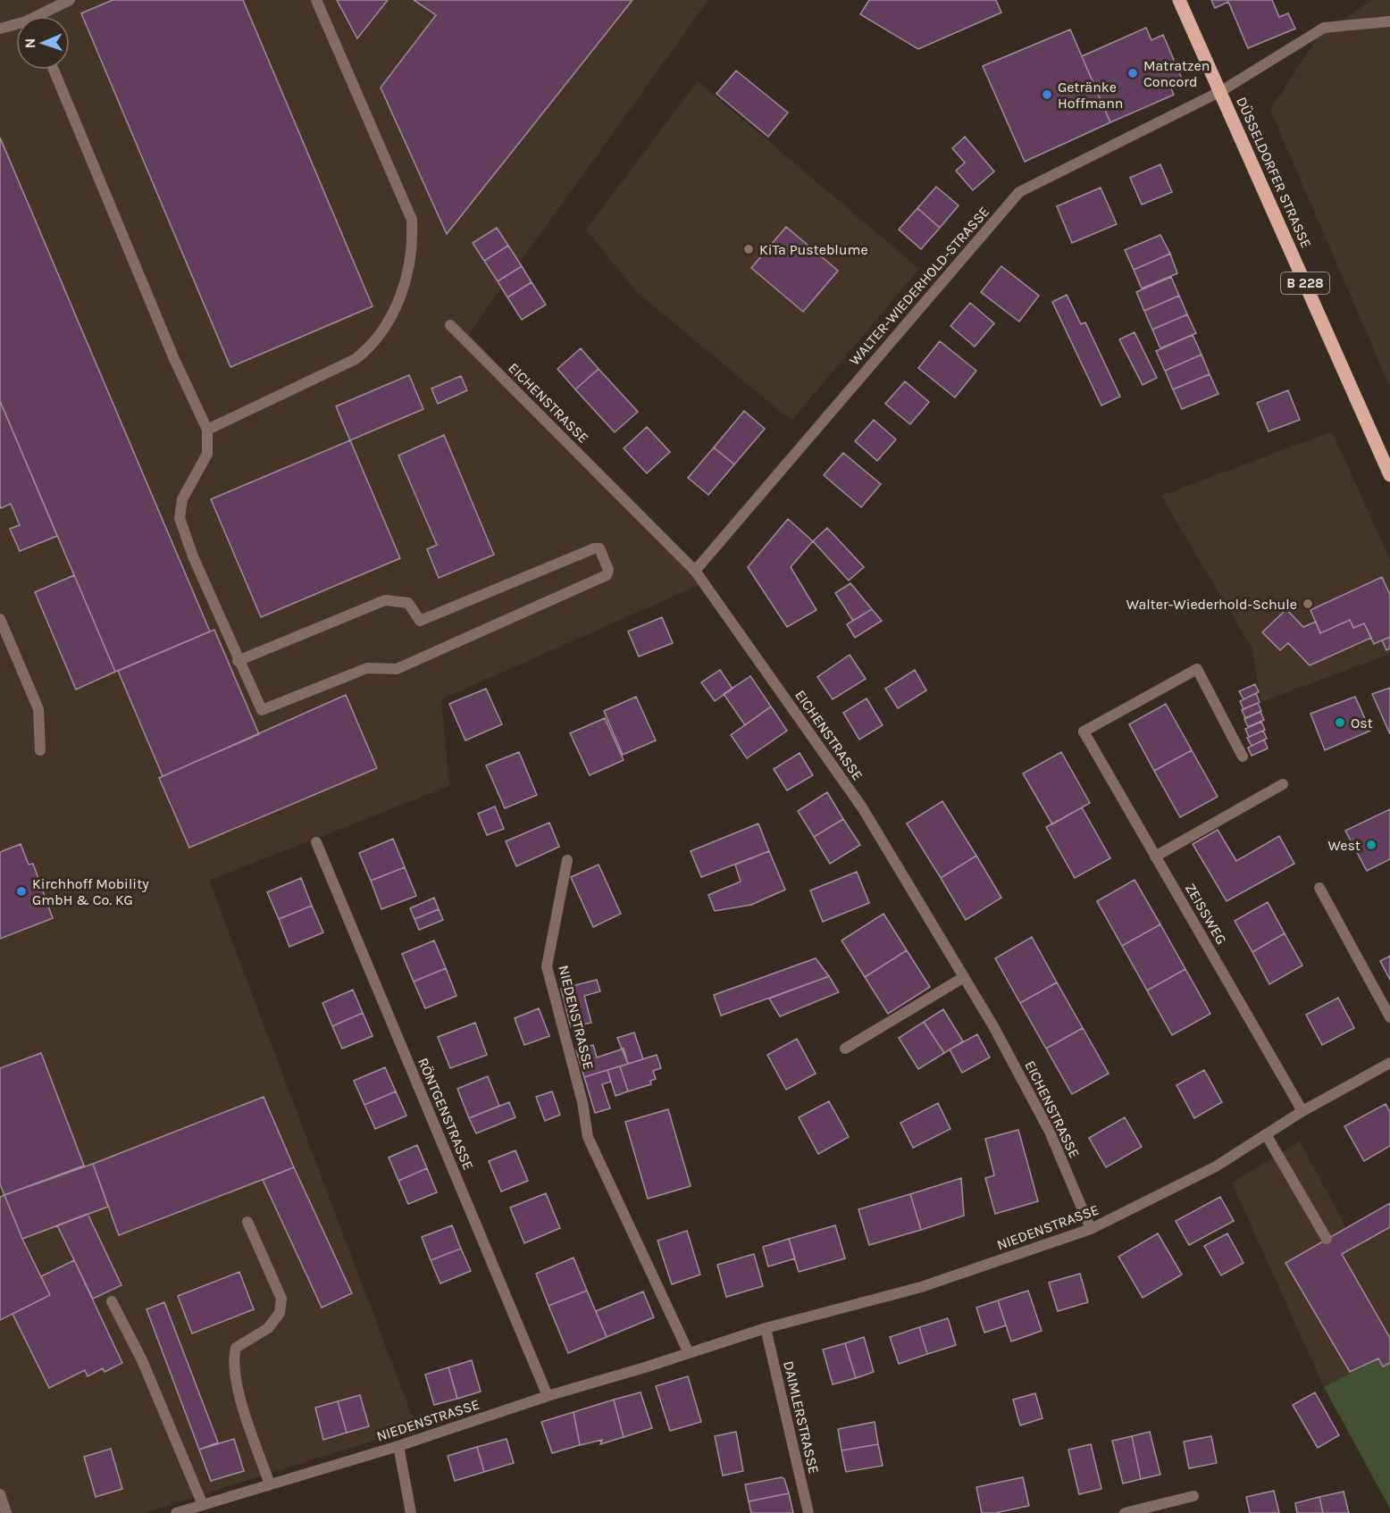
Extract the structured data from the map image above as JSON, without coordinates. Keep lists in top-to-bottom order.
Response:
{
  "streets": {
    "main road": ["DÜSSELDORFER STRASSE", "B 228"],
    "street": [
      "WALTER-WIEDERHOLD-STRASSE",
      "EICHENSTRASSE",
      "ZEISSWEG",
      "NIEDENSTRASSE",
      "RÖNTGENSTRASSE",
      "DAIMLERSTRASSE"
    ]
  },
  "crossings": [
    ["DÜSSELDORFER STRASSE", "WALTER-WIEDERHOLD-STRASSE"],
    ["WALTER-WIEDERHOLD-STRASSE", "EICHENSTRASSE"],
    ["EICHENSTRASSE", "NIEDENSTRASSE"],
    ["ZEISSWEG", "NIEDENSTRASSE"],
    ["NIEDENSTRASSE", "RÖNTGENSTRASSE"],
    ["NIEDENSTRASSE", "DAIMLERSTRASSE"]
  ],
  "places": [
    "Matratzen Concord",
    "Getränke Hoffmann",
    "KiTa Pusteblume",
    "Walter-Wiederhold-Schule",
    "Ost",
    "West",
    "Kirchhoff Mobility GmbH & Co. KG"
  ],
  "north": "left"
}
